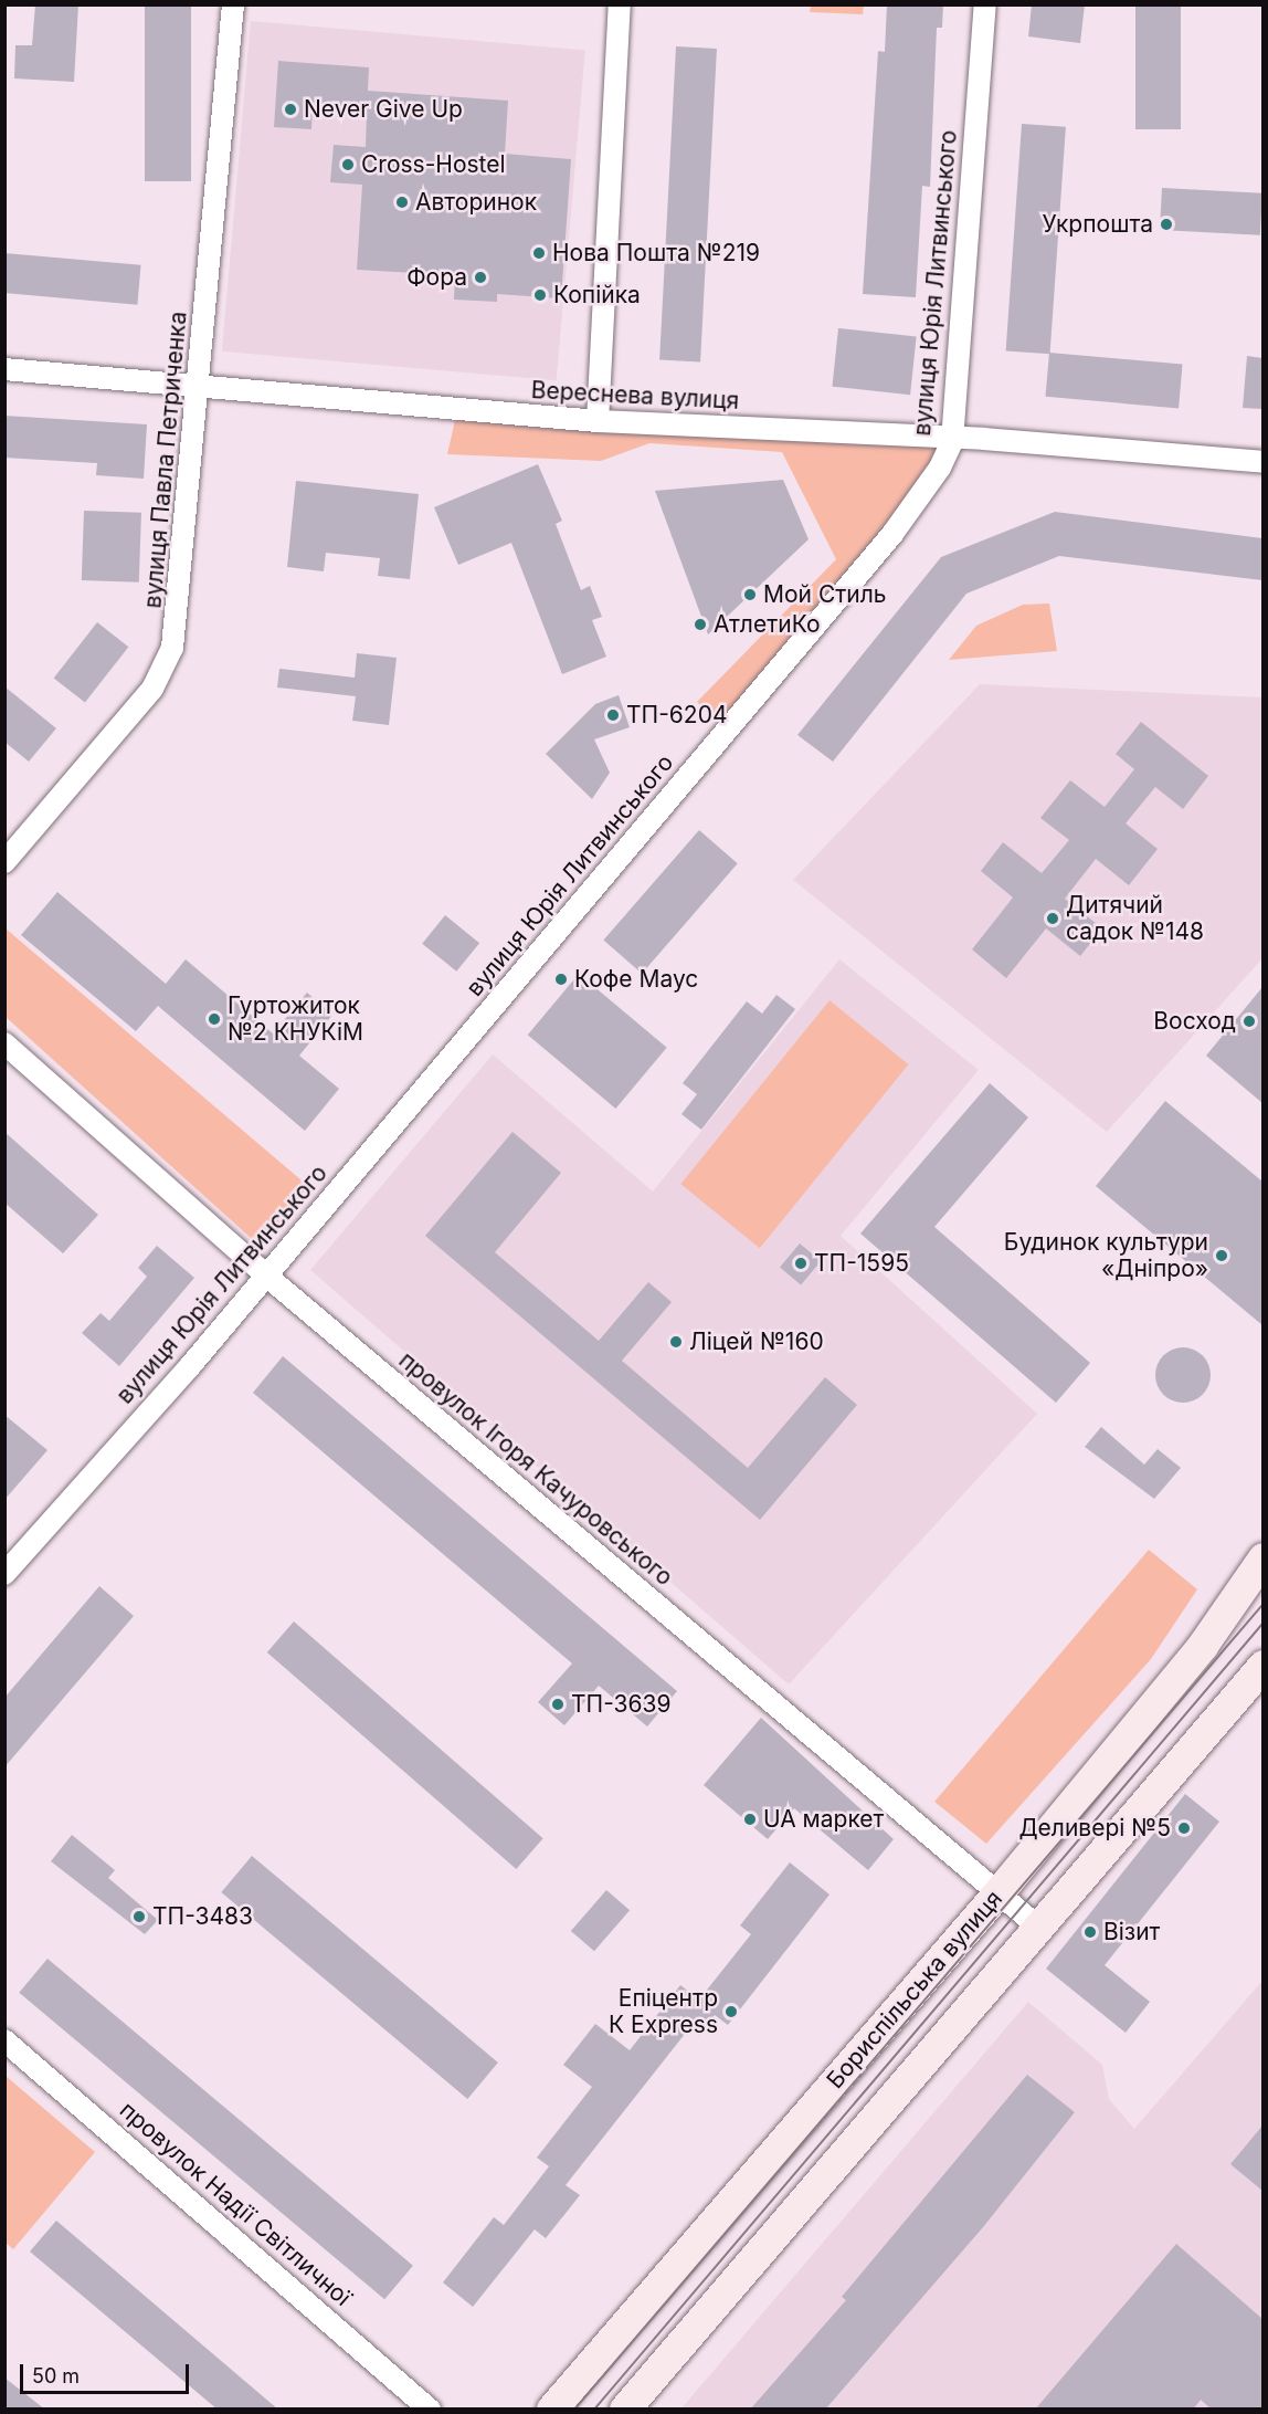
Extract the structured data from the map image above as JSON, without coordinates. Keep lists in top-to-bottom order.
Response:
{
  "streets": {
    "main road": ["Бориспільська вулиця"],
    "street": [
      "вулиця Юрія Литвинського",
      "Вереснева вулиця",
      "вулиця Павла Петриченка",
      "провулок Ігоря Качуровського",
      "провулок Надії Світличної"
    ]
  },
  "crossings": [
    ["вулиця Юрія Литвинського", "Вереснева вулиця"],
    ["вулиця Юрія Литвинського", "провулок Ігоря Качуровського"],
    ["Вереснева вулиця", "вулиця Павла Петриченка"],
    ["провулок Ігоря Качуровського", "Бориспільська вулиця"]
  ],
  "places": [
    "Never Give Up",
    "Cross-Hostel",
    "Авторинок",
    "Укрпошта",
    "Нова Пошта №219",
    "Фора",
    "Копійка",
    "Мой Стиль",
    "АтлетиКо",
    "ТП-6204",
    "Дитячий садок №148",
    "Кофе Маус",
    "Гуртожиток №2 КНУКіМ",
    "Восход",
    "Будинок культури «Дніпро»",
    "ТП-1595",
    "Ліцей №160",
    "ТП-3639",
    "UA маркет",
    "Деливері №5",
    "ТП-3483",
    "Візит",
    "Епіцентр К Express"
  ],
  "scale_bar": "50 m"
}
